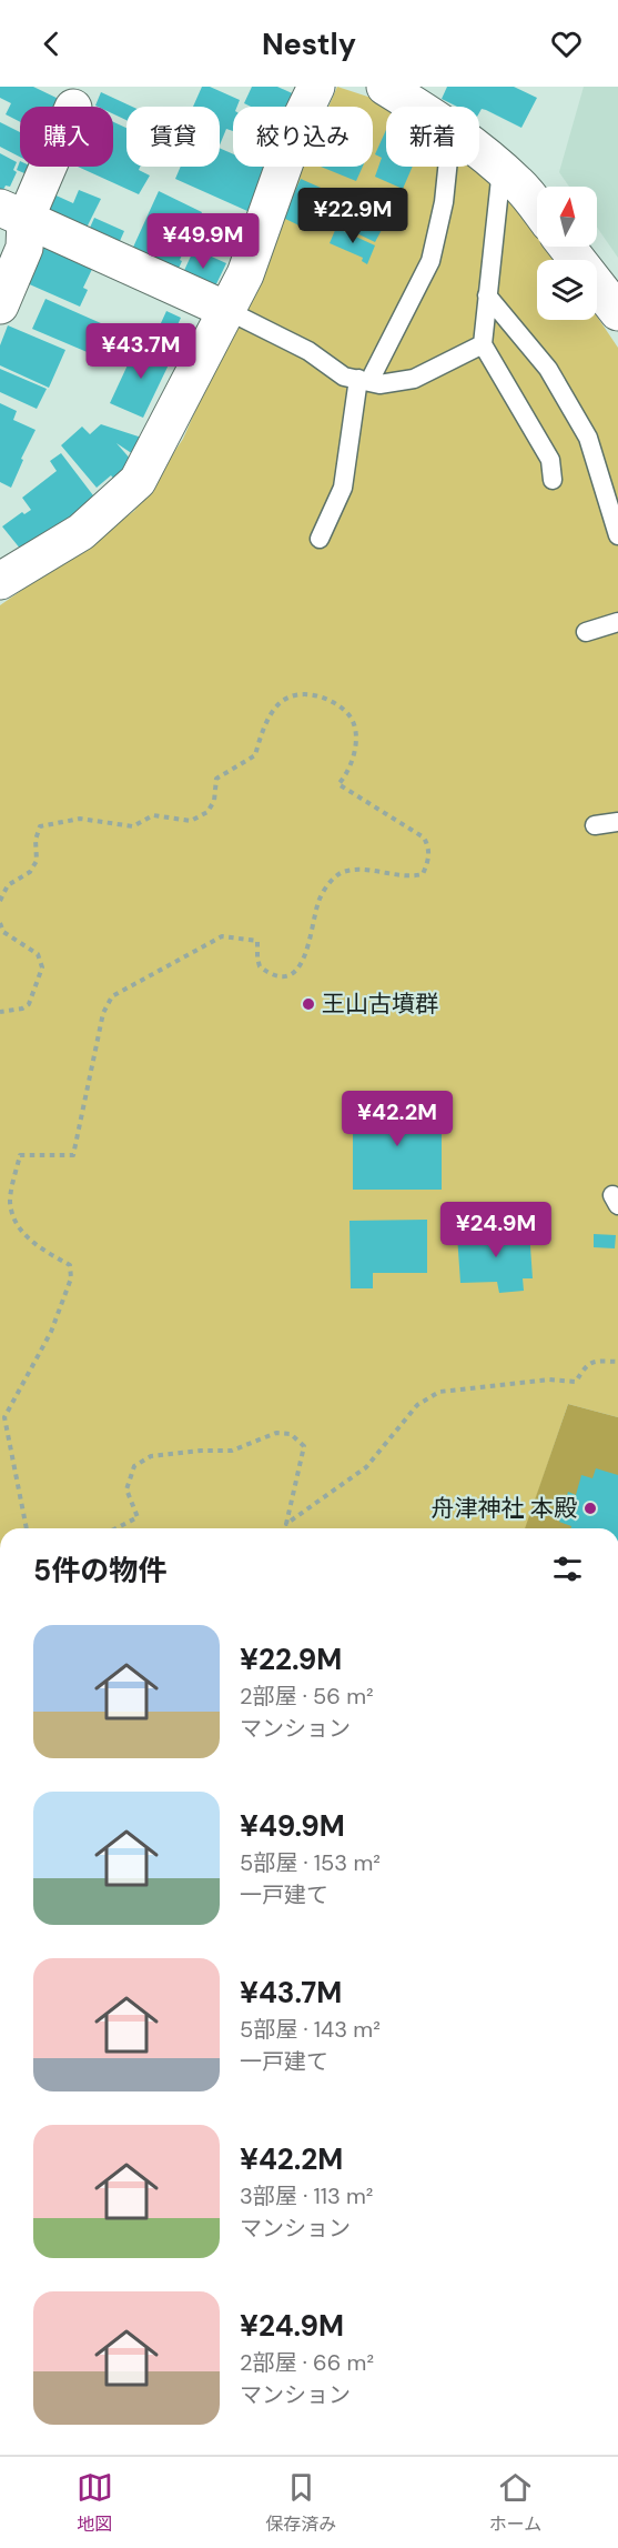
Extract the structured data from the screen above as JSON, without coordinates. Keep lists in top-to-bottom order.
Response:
{
  "places": ["王山古墳群", "舟津神社 本殿"],
  "north": "top",
  "page": {
    "header": "Nestly",
    "chip": [
      "購入",
      "賃貸",
      "絞り込み",
      "新着"
    ],
    "price": [
      "¥22.9M",
      "¥49.9M",
      "¥43.7M",
      "¥42.2M",
      "¥24.9M"
    ],
    "heading": "5件の物件",
    "list": [
      {
        "name": "¥22.9M",
        "note": "2部屋 · 56 m² · マンション"
      },
      {
        "name": "¥49.9M",
        "note": "5部屋 · 153 m² · 一戸建て"
      },
      {
        "name": "¥43.7M",
        "note": "5部屋 · 143 m² · 一戸建て"
      },
      {
        "name": "¥42.2M",
        "note": "3部屋 · 113 m² · マンション"
      },
      {
        "name": "¥24.9M",
        "note": "2部屋 · 66 m² · マンション"
      }
    ],
    "tabs": ["地図", "保存済み", "ホーム"]
  }
}
